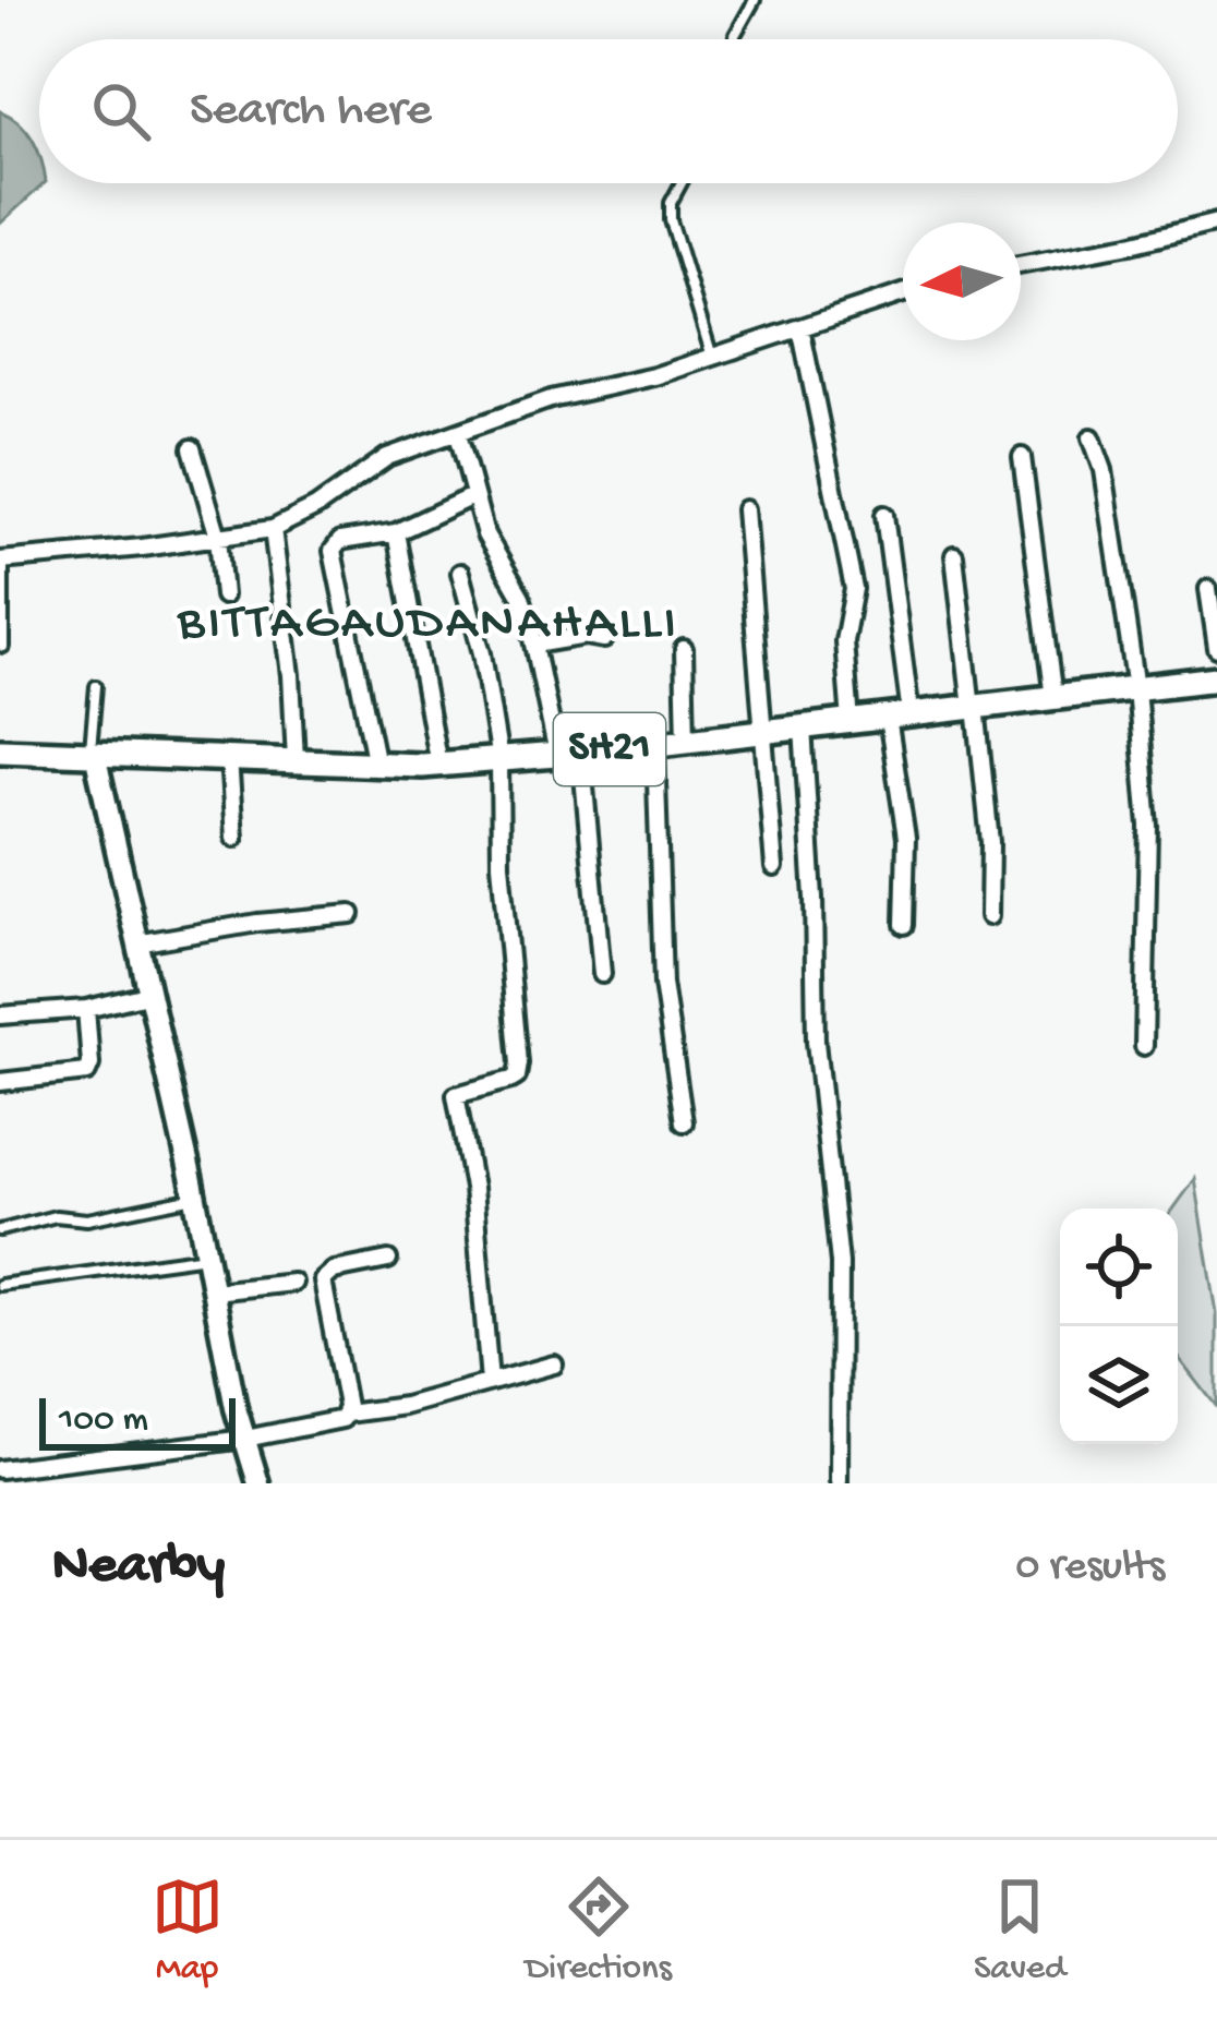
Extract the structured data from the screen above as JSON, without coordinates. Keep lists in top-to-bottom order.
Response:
{
  "streets": {
    "main road": ["SH21"]
  },
  "districts": ["BITTAGAUDANAHALLI"],
  "scale_bar": "100 m",
  "north": "left",
  "page": {
    "search": "Search here",
    "scale": "100 m",
    "heading": ["Nearby", "0 results"],
    "nav": ["Map", "Directions", "Saved"]
  }
}
